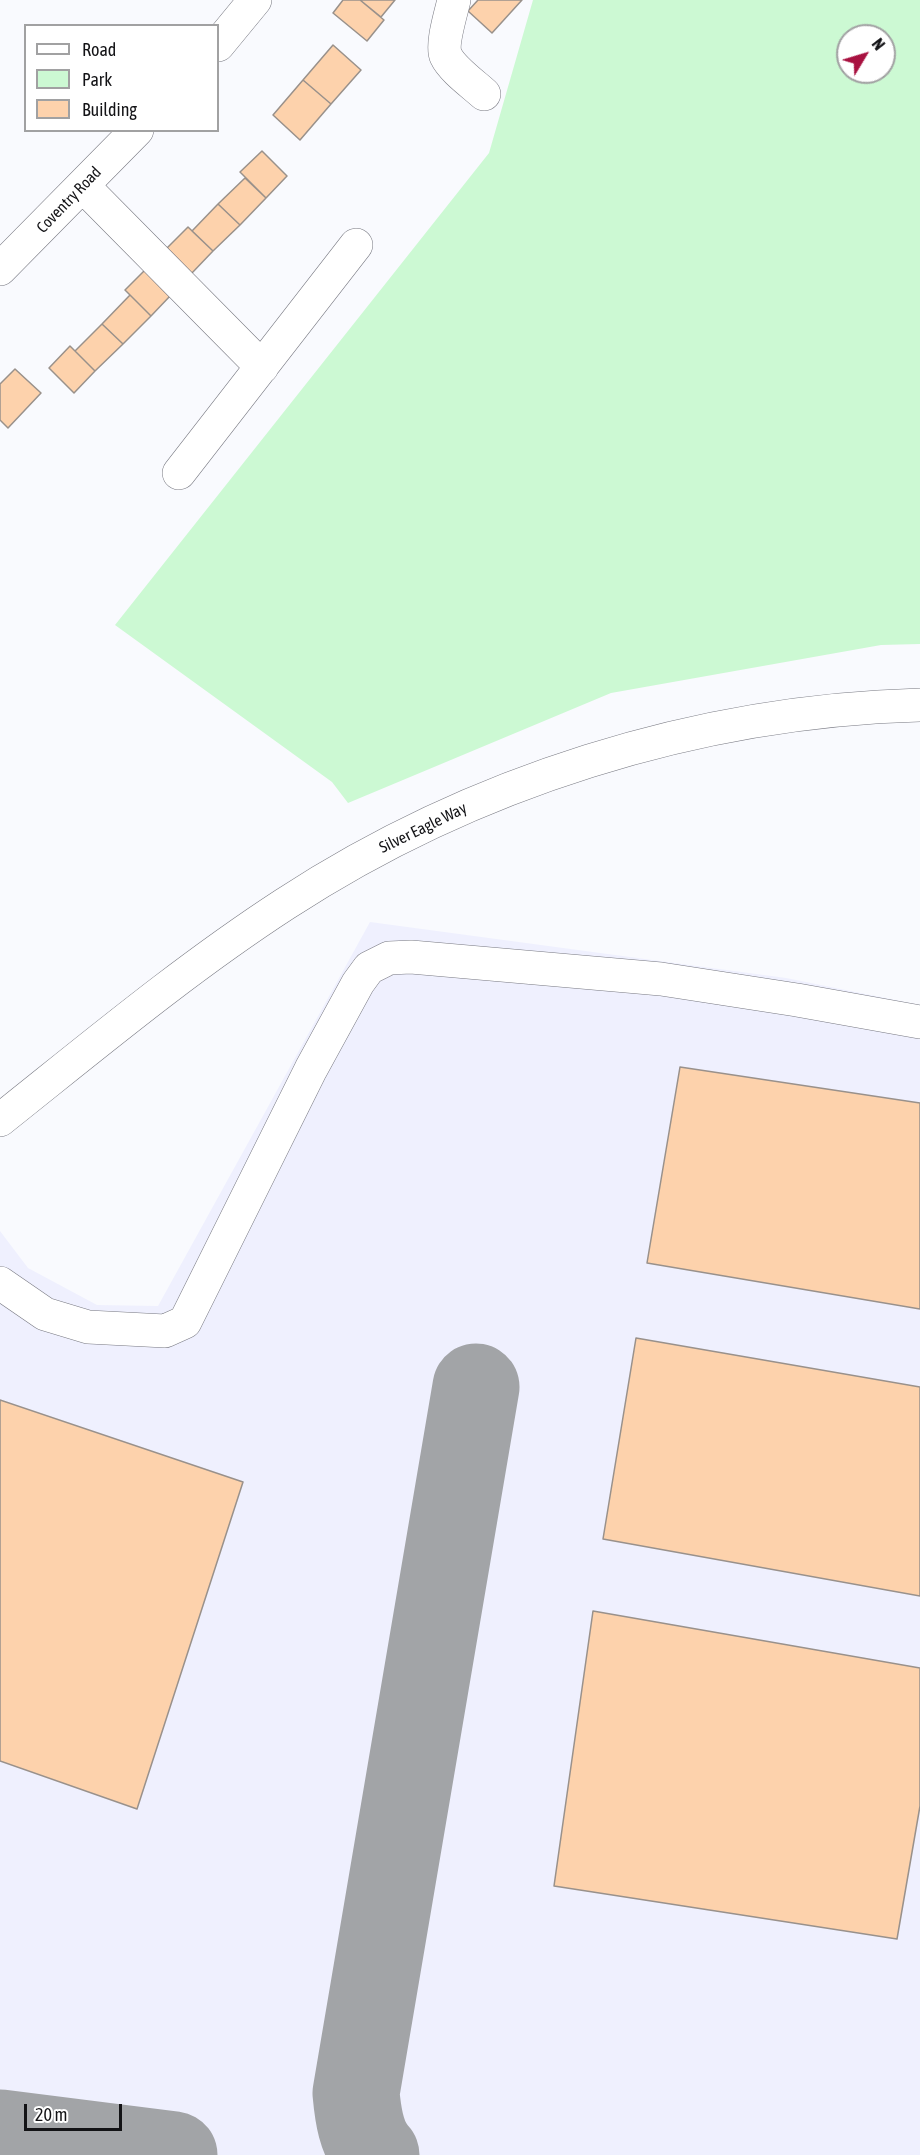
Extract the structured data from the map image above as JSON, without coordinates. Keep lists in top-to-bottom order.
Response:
{
  "streets": {
    "street": ["Coventry Road", "Silver Eagle Way"]
  },
  "legend": ["Road", "Park", "Building"],
  "scale_bar": "20 m",
  "north": "top right"
}
